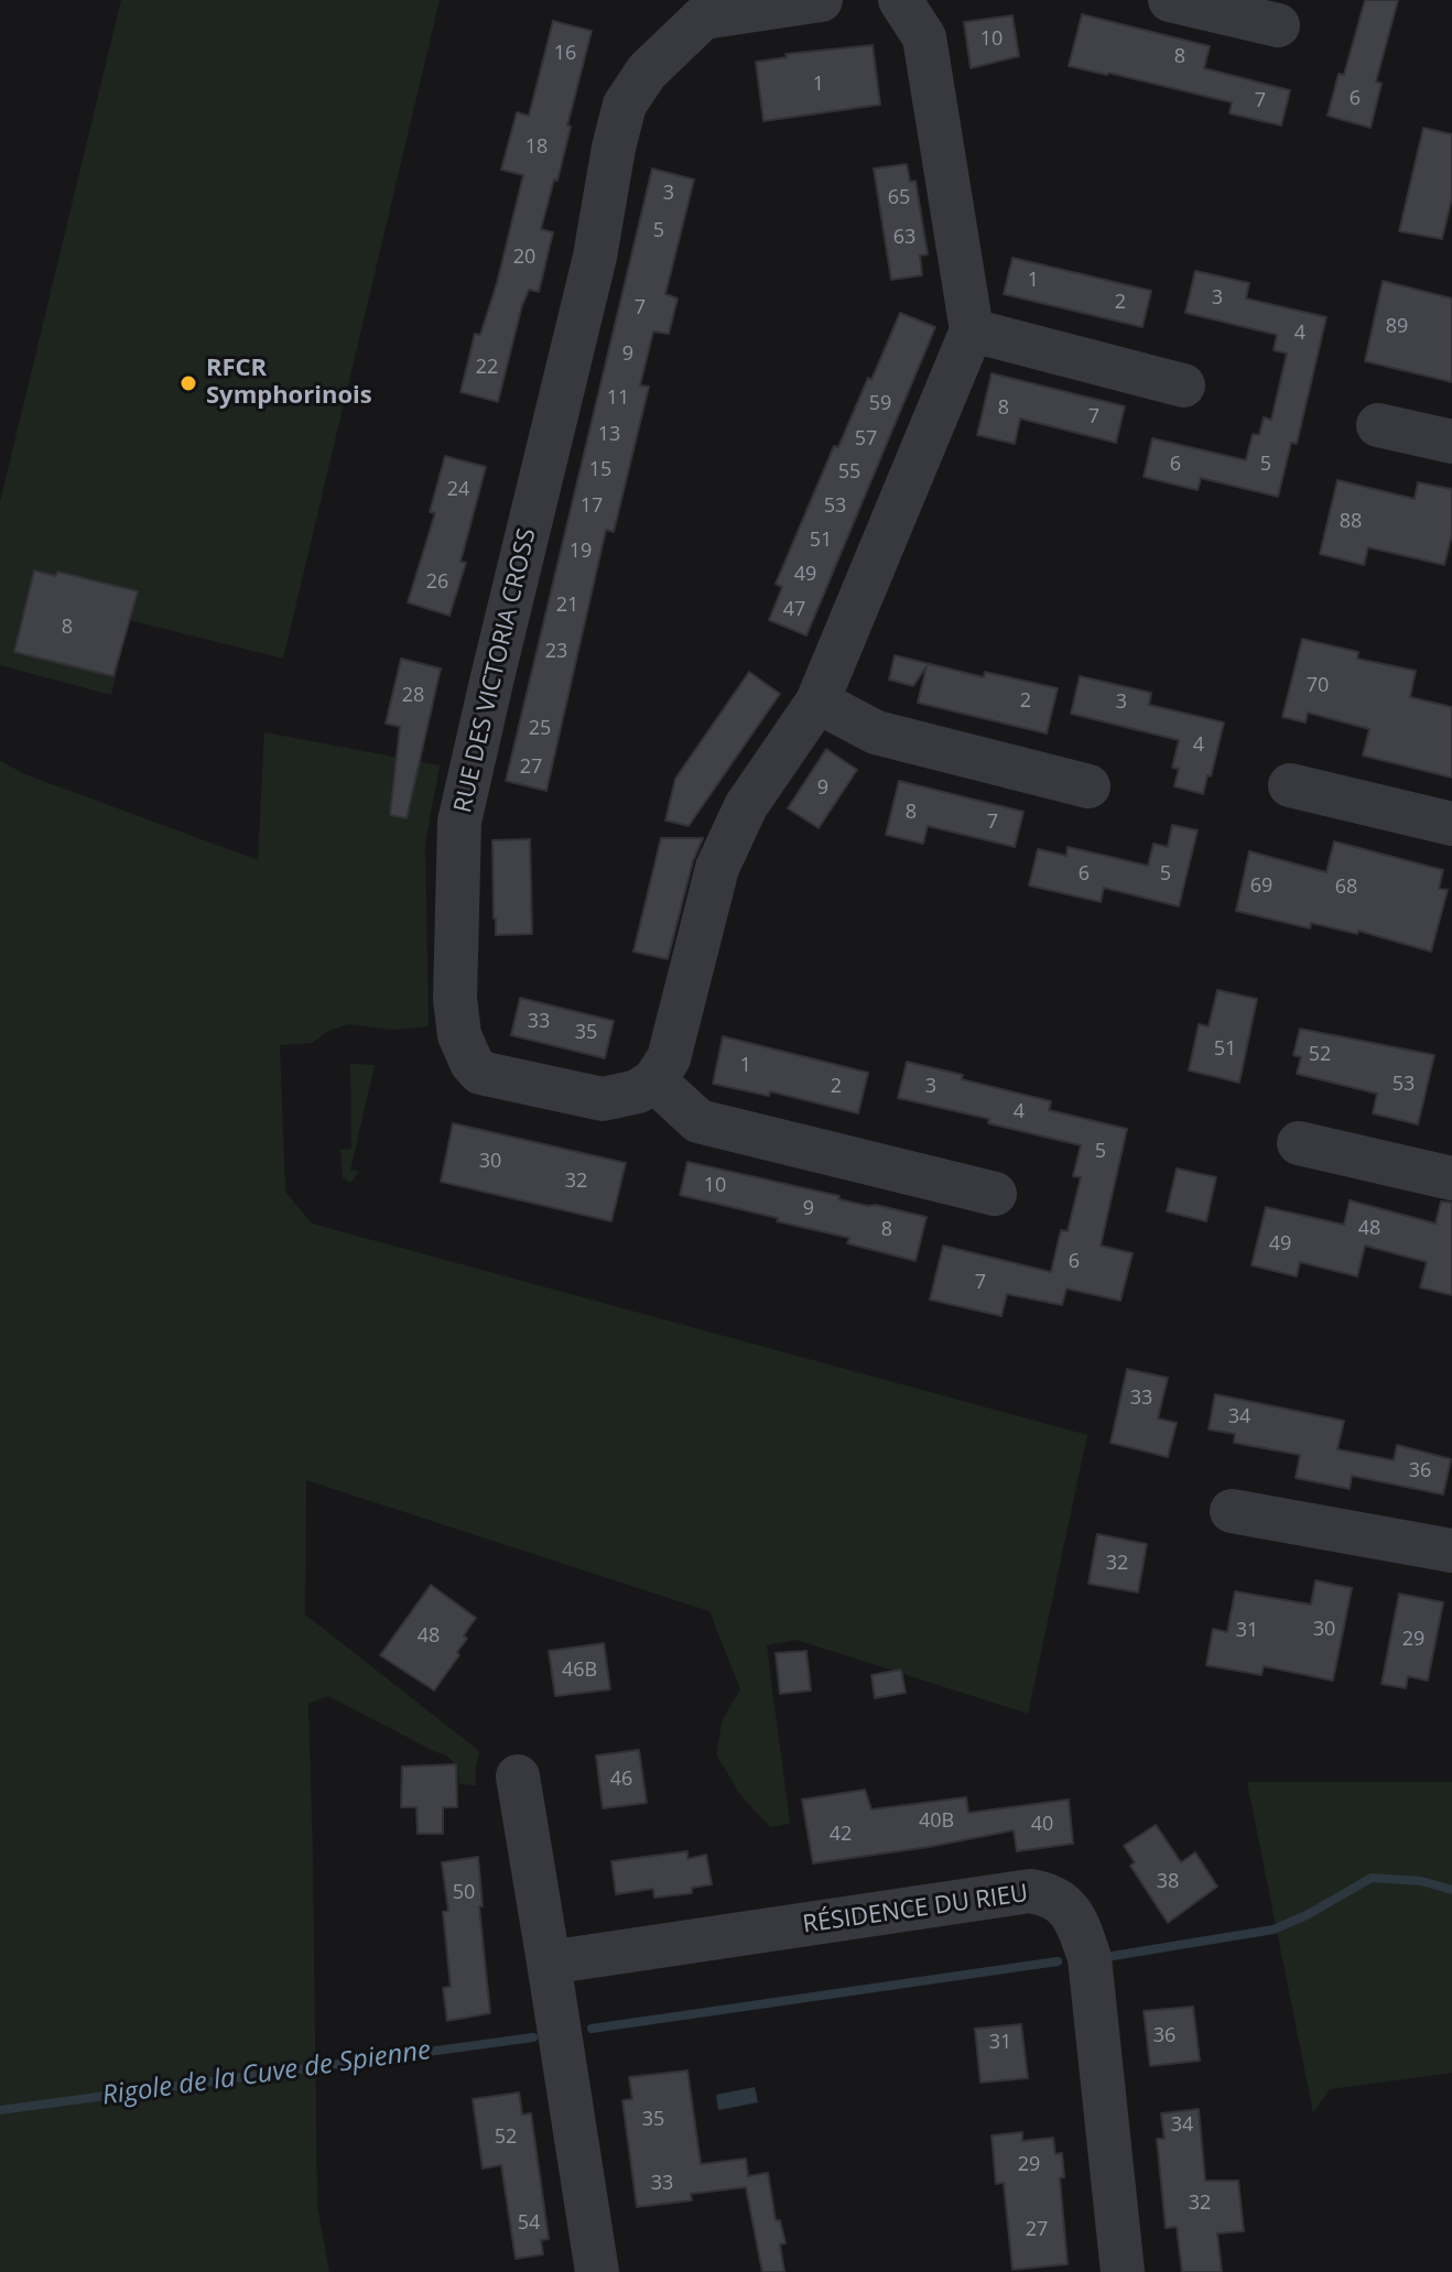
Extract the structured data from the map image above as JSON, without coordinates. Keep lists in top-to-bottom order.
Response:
{
  "streets": {
    "street": ["RUE DES VICTORIA CROSS", "RÉSIDENCE DU RIEU"]
  },
  "water": ["Rigole de la Cuve de Spienne"],
  "places": ["RFCR Symphorinois"],
  "house_numbers": [
    "10",
    "16",
    "8",
    "1",
    "6",
    "7",
    "18",
    "3",
    "65",
    "5",
    "63",
    "20",
    "1",
    "3",
    "2",
    "7",
    "89",
    "4",
    "9",
    "22",
    "11",
    "59",
    "8",
    "7",
    "13",
    "57",
    "6",
    "5",
    "15",
    "55",
    "24",
    "17",
    "53",
    "88",
    "51",
    "19",
    "49",
    "26",
    "21",
    "47",
    "8",
    "23",
    "70",
    "28",
    "2",
    "3",
    "25",
    "4",
    "27",
    "9",
    "8",
    "7",
    "6",
    "5",
    "69",
    "68",
    "33",
    "35",
    "51",
    "52",
    "1",
    "53",
    "2",
    "3",
    "4",
    "5",
    "30",
    "32",
    "10",
    "9",
    "48",
    "8",
    "49",
    "6",
    "7",
    "33",
    "34",
    "36",
    "32",
    "30",
    "31",
    "48",
    "29",
    "46B",
    "46",
    "40B",
    "40",
    "42",
    "38",
    "50",
    "36",
    "31",
    "35",
    "34",
    "52",
    "29",
    "33",
    "32",
    "54",
    "27"
  ]
}
